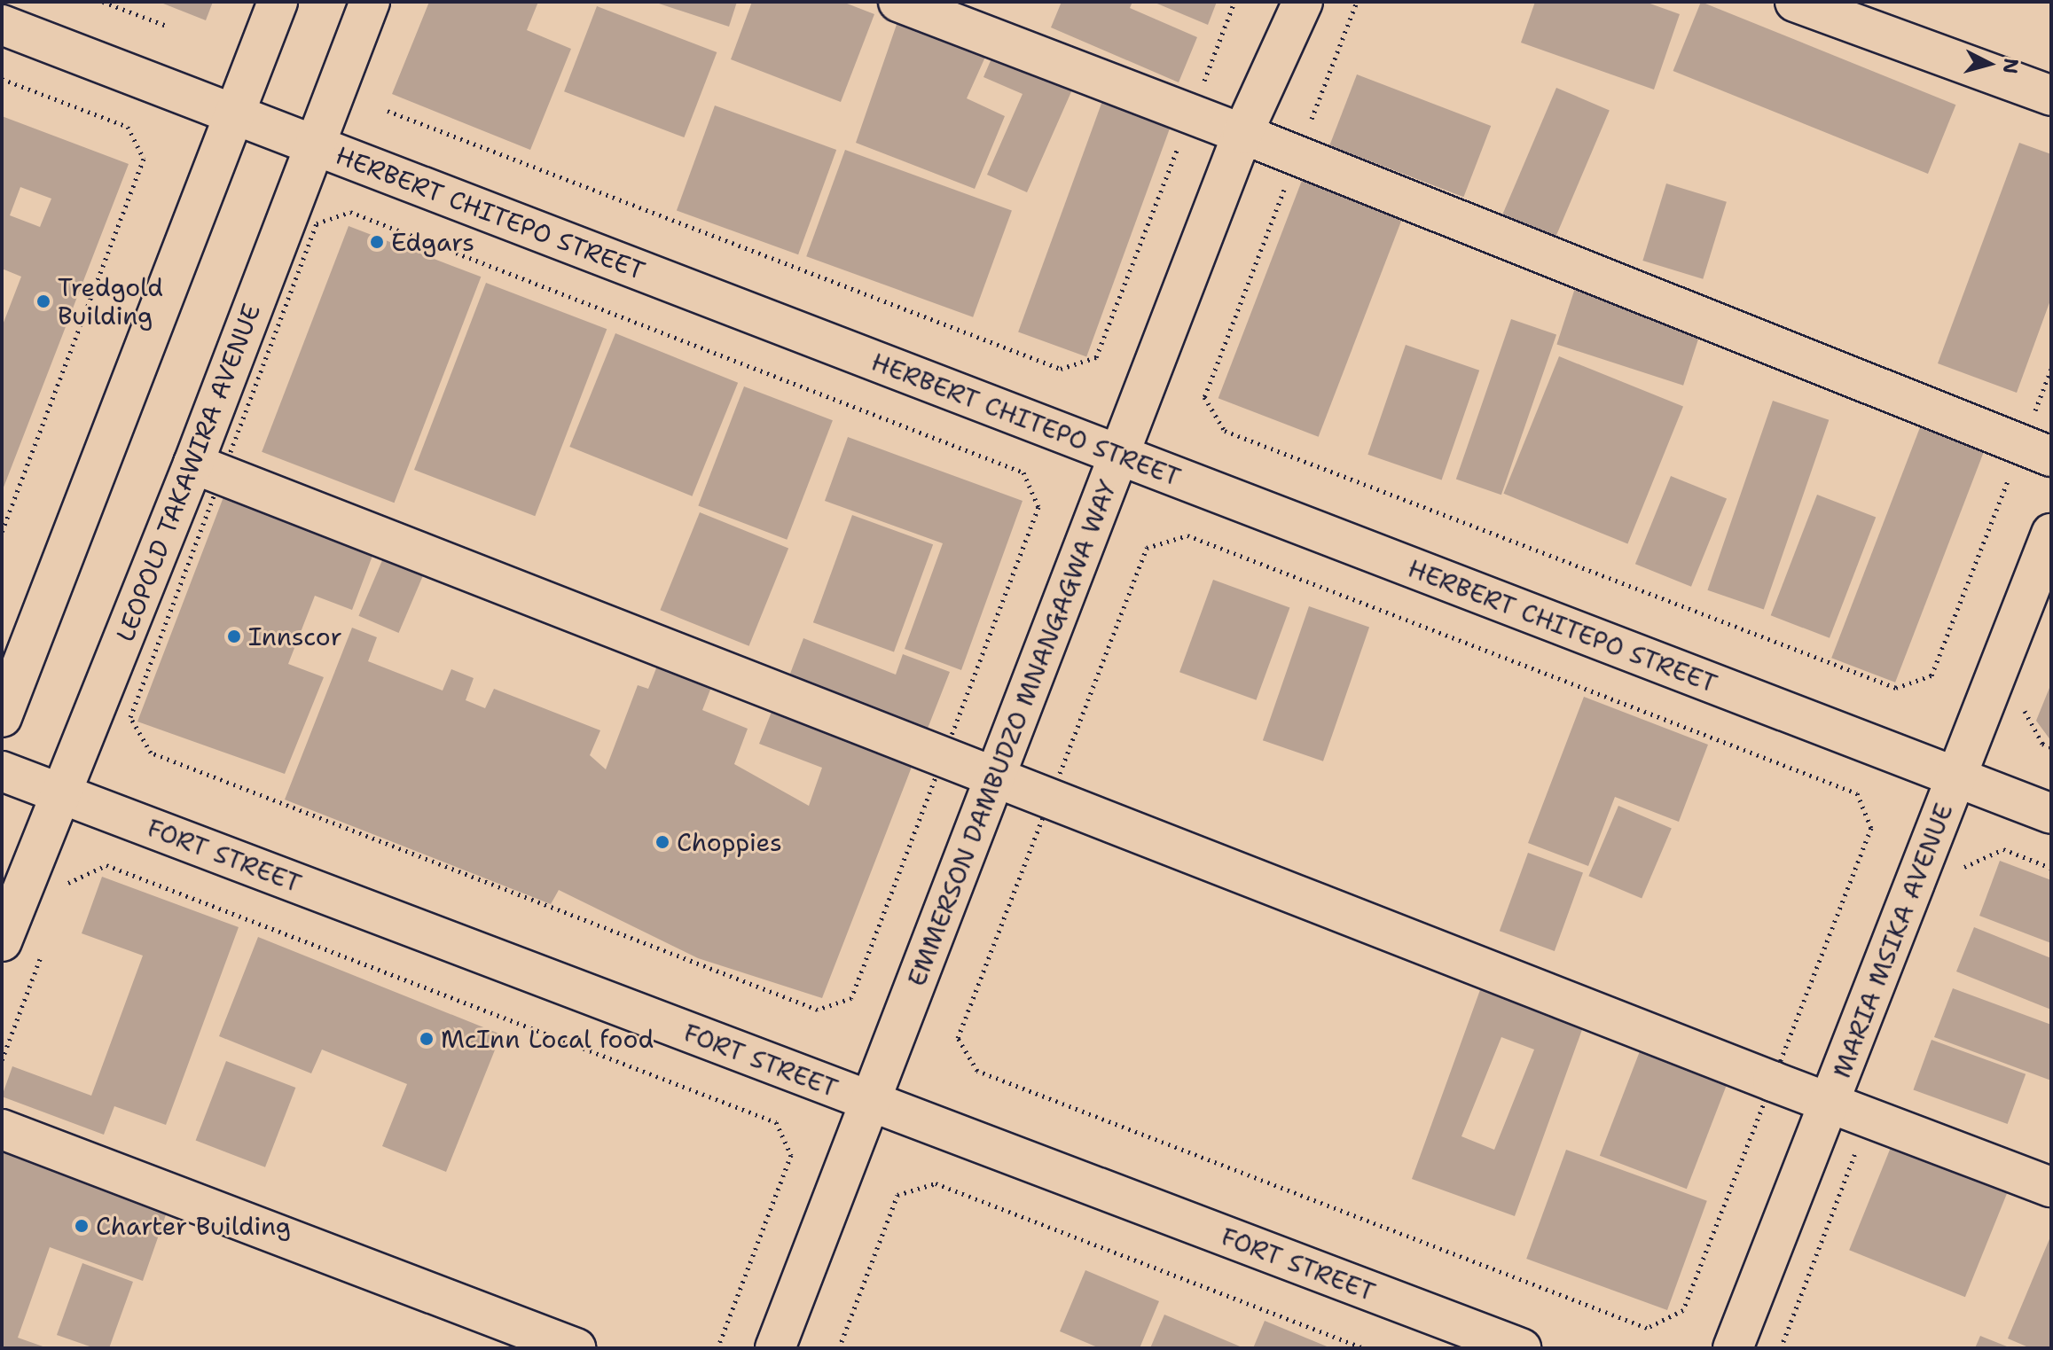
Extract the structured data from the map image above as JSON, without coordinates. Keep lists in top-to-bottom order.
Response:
{
  "streets": {
    "street": [
      "HERBERT CHITEPO STREET",
      "LEOPOLD TAKAWIRA AVENUE",
      "EMMERSON DAMBUDZO MNANGAGWA WAY",
      "FORT STREET",
      "MARIA MSIKA AVENUE"
    ]
  },
  "crossings": [
    ["HERBERT CHITEPO STREET", "LEOPOLD TAKAWIRA AVENUE"],
    ["HERBERT CHITEPO STREET", "EMMERSON DAMBUDZO MNANGAGWA WAY"],
    ["HERBERT CHITEPO STREET", "MARIA MSIKA AVENUE"],
    ["LEOPOLD TAKAWIRA AVENUE", "FORT STREET"],
    ["EMMERSON DAMBUDZO MNANGAGWA WAY", "FORT STREET"]
  ],
  "places": [
    "Edgars",
    "Tredgold Building",
    "Innscor",
    "Choppies",
    "McInn Local food",
    "Charter Building"
  ],
  "north": "right"
}
